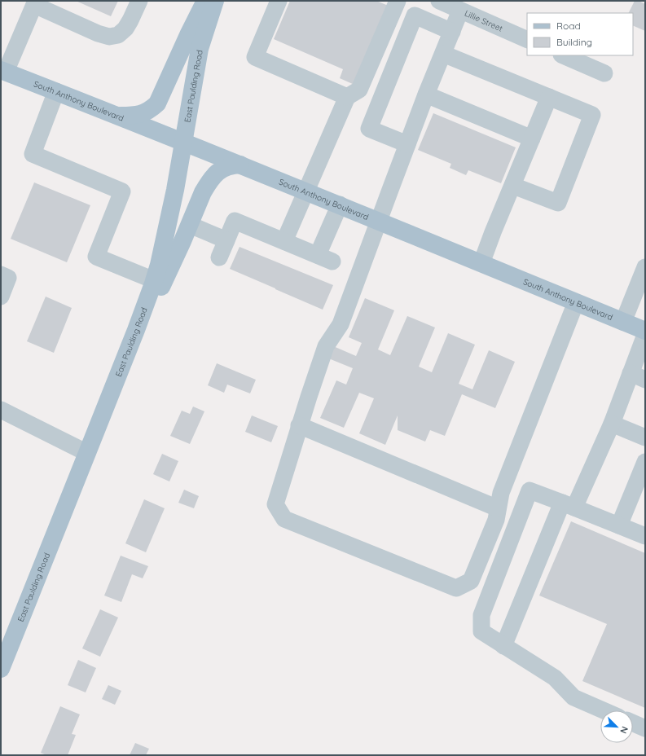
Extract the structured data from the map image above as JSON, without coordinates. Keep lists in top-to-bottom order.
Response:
{
  "streets": {
    "main road": ["East Paulding Road", "South Anthony Boulevard"],
    "street": ["Lillie Street"]
  },
  "crossings": [
    ["East Paulding Road", "South Anthony Boulevard"]
  ],
  "legend": ["Road", "Building"],
  "north": "bottom right"
}
